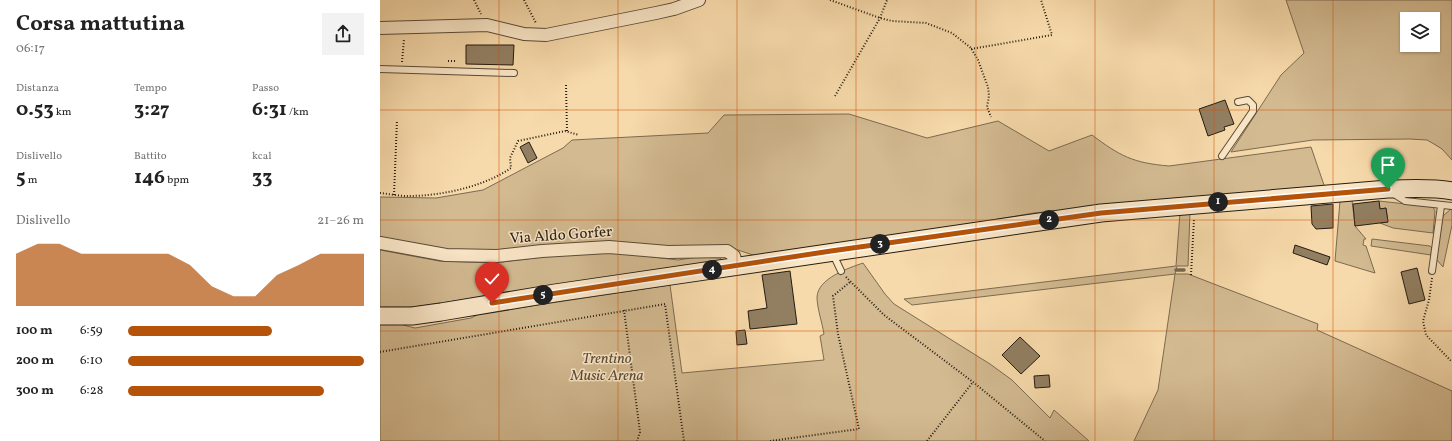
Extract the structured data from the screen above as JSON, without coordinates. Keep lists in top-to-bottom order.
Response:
{
  "streets": {
    "street": ["Via Aldo Gorfer"]
  },
  "parks": ["Trentino Music Arena"],
  "page": {
    "heading": ["Corsa mattutina", "06:17"],
    "stats": [
      ["Distanza", "0.53 km"],
      ["Tempo", "3:27"],
      ["Passo", "6:31 /km"],
      ["Dislivello", "5 m"],
      ["Battito", "146 bpm"],
      ["kcal", "33"]
    ],
    "pins": [
      "1",
      "2",
      "3",
      "4",
      "5"
    ],
    "chart": ["Dislivello", "21–26 m"],
    "list": [
      {
        "name": "100 m",
        "note": "6:59"
      },
      {
        "name": "200 m",
        "note": "6:10"
      },
      {
        "name": "300 m",
        "note": "6:28"
      }
    ]
  }
}
